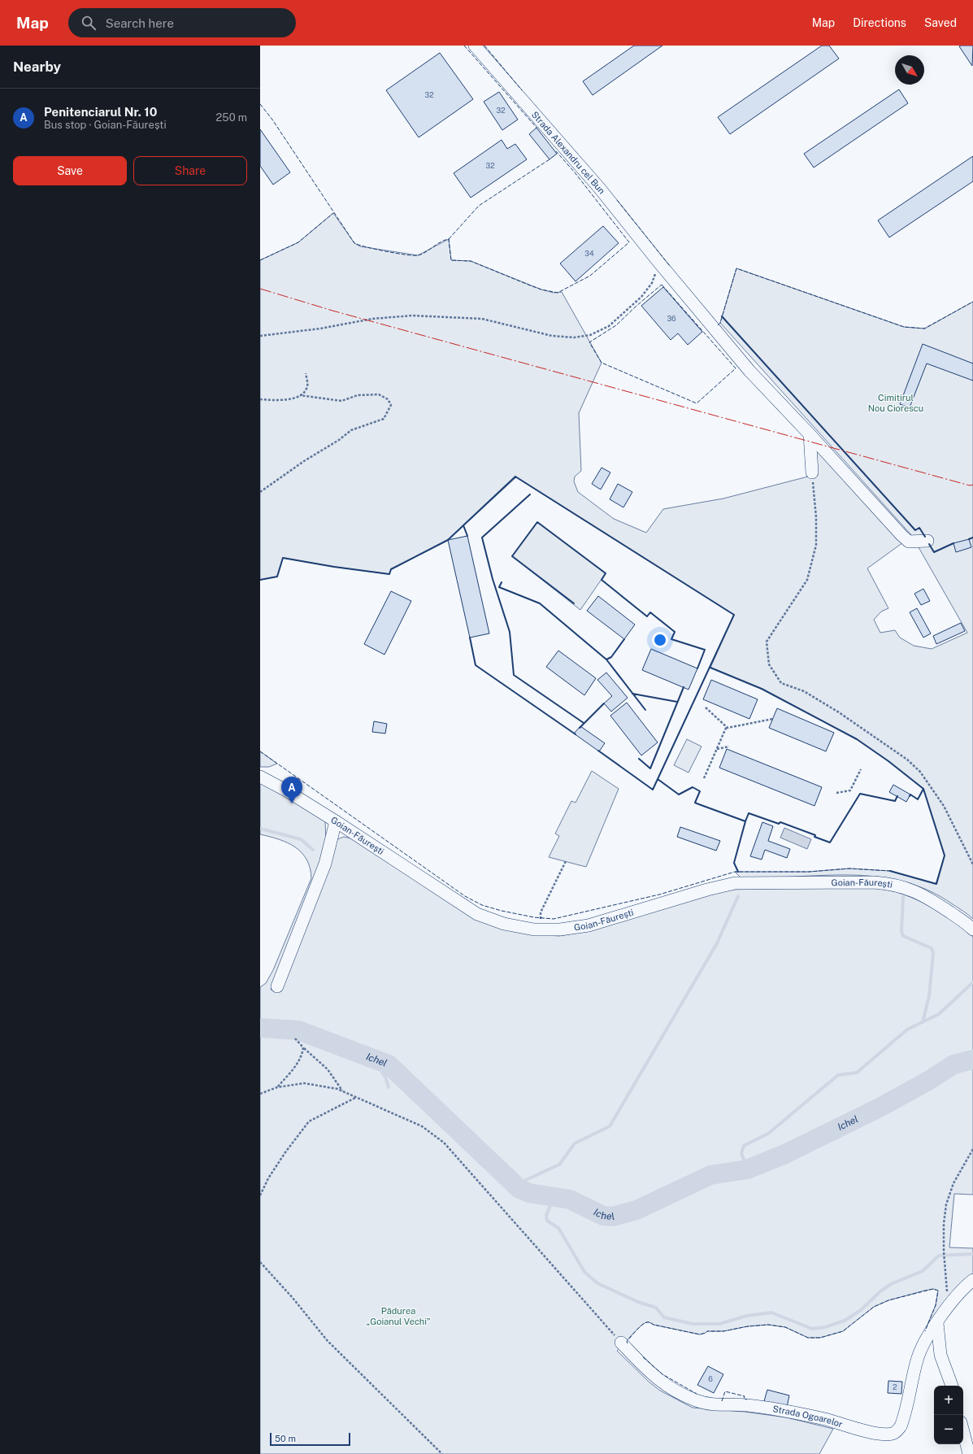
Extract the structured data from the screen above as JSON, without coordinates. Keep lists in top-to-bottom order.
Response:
{
  "streets": {
    "street": ["Strada Alexandru cel Bun", "Goian-Făurești", "Strada Ogoarelor"]
  },
  "water": ["Ichel"],
  "parks": ["Cimitirul Nou Ciorescu", "Pădurea „Goianul Vechi”"],
  "house_numbers": [
    "32",
    "32",
    "32",
    "34",
    "36",
    "6",
    "2"
  ],
  "scale_bar": "50 m",
  "north": "bottom right",
  "page": {
    "header": "Map",
    "search": "Search here",
    "nav": ["Map", "Directions", "Saved"],
    "heading": "Nearby",
    "list": [
      {
        "mark": "A",
        "name": "Penitenciarul Nr. 10",
        "note": "Bus stop · Goian-Făurești",
        "value": "250 m"
      }
    ],
    "buttons": ["Save", "Share"],
    "pins": "A",
    "map_buttons": ["+", "−"],
    "scale": "50 m"
  }
}
